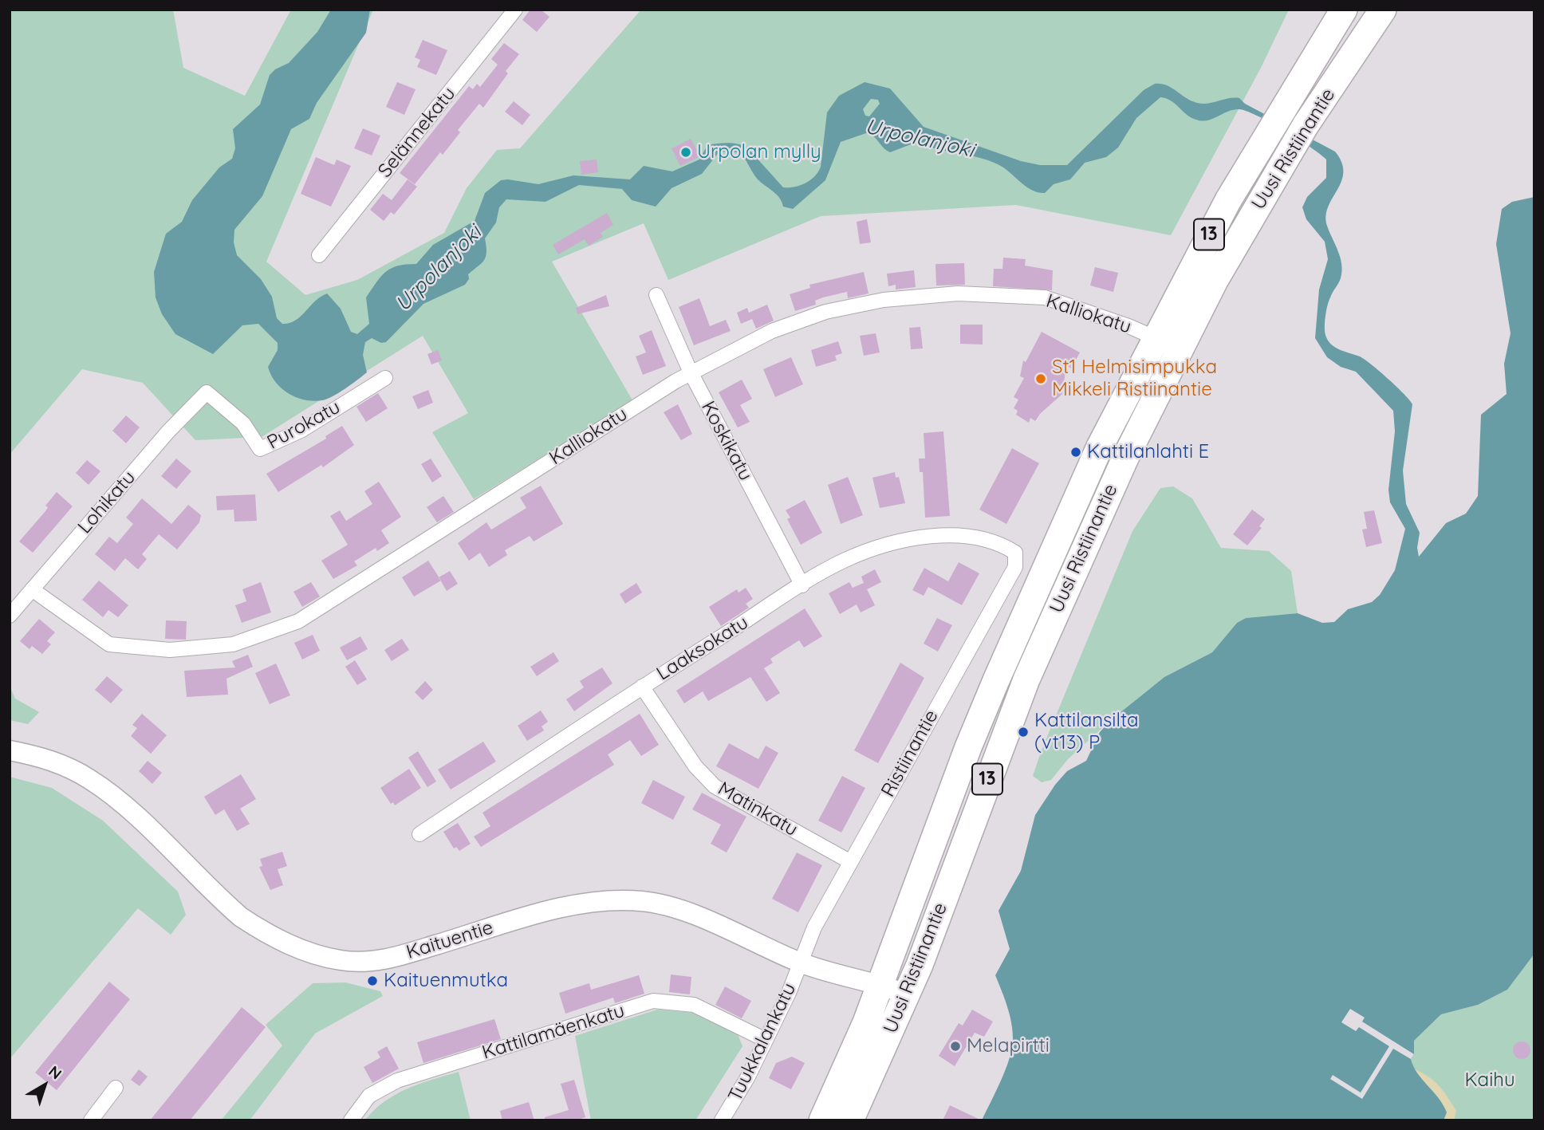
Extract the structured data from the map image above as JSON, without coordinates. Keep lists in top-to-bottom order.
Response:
{
  "streets": {
    "highway": ["Uusi Ristiinantie", "13"],
    "street": [
      "Selännekatu",
      "Kalliokatu",
      "Purokatu",
      "Koskikatu",
      "Lohikatu",
      "Laaksokatu",
      "Ristiinantie",
      "Matinkatu",
      "Kaituentie",
      "Kattilamäenkatu",
      "Tuukkalankatu"
    ]
  },
  "crossings": [
    ["Uusi Ristiinantie", "Kalliokatu"],
    ["Uusi Ristiinantie", "Kaituentie"],
    ["Kalliokatu", "Koskikatu"],
    ["Kalliokatu", "Lohikatu"],
    ["Purokatu", "Lohikatu"],
    ["Koskikatu", "Laaksokatu"],
    ["Laaksokatu", "Ristiinantie"],
    ["Laaksokatu", "Matinkatu"],
    ["Ristiinantie", "Matinkatu"],
    ["Ristiinantie", "Kaituentie"],
    ["Ristiinantie", "Tuukkalankatu"],
    ["Kaituentie", "Tuukkalankatu"],
    ["Kattilamäenkatu", "Tuukkalankatu"]
  ],
  "water": ["Urpolanjoki"],
  "parks": ["Kaihu"],
  "places": [
    "Urpolan mylly",
    "St1 Helmisimpukka Mikkeli Ristiinantie",
    "Kattilanlahti E",
    "Kattilansilta (vt13) P",
    "Kaituenmutka",
    "Melapirtti"
  ],
  "north": "top right"
}
